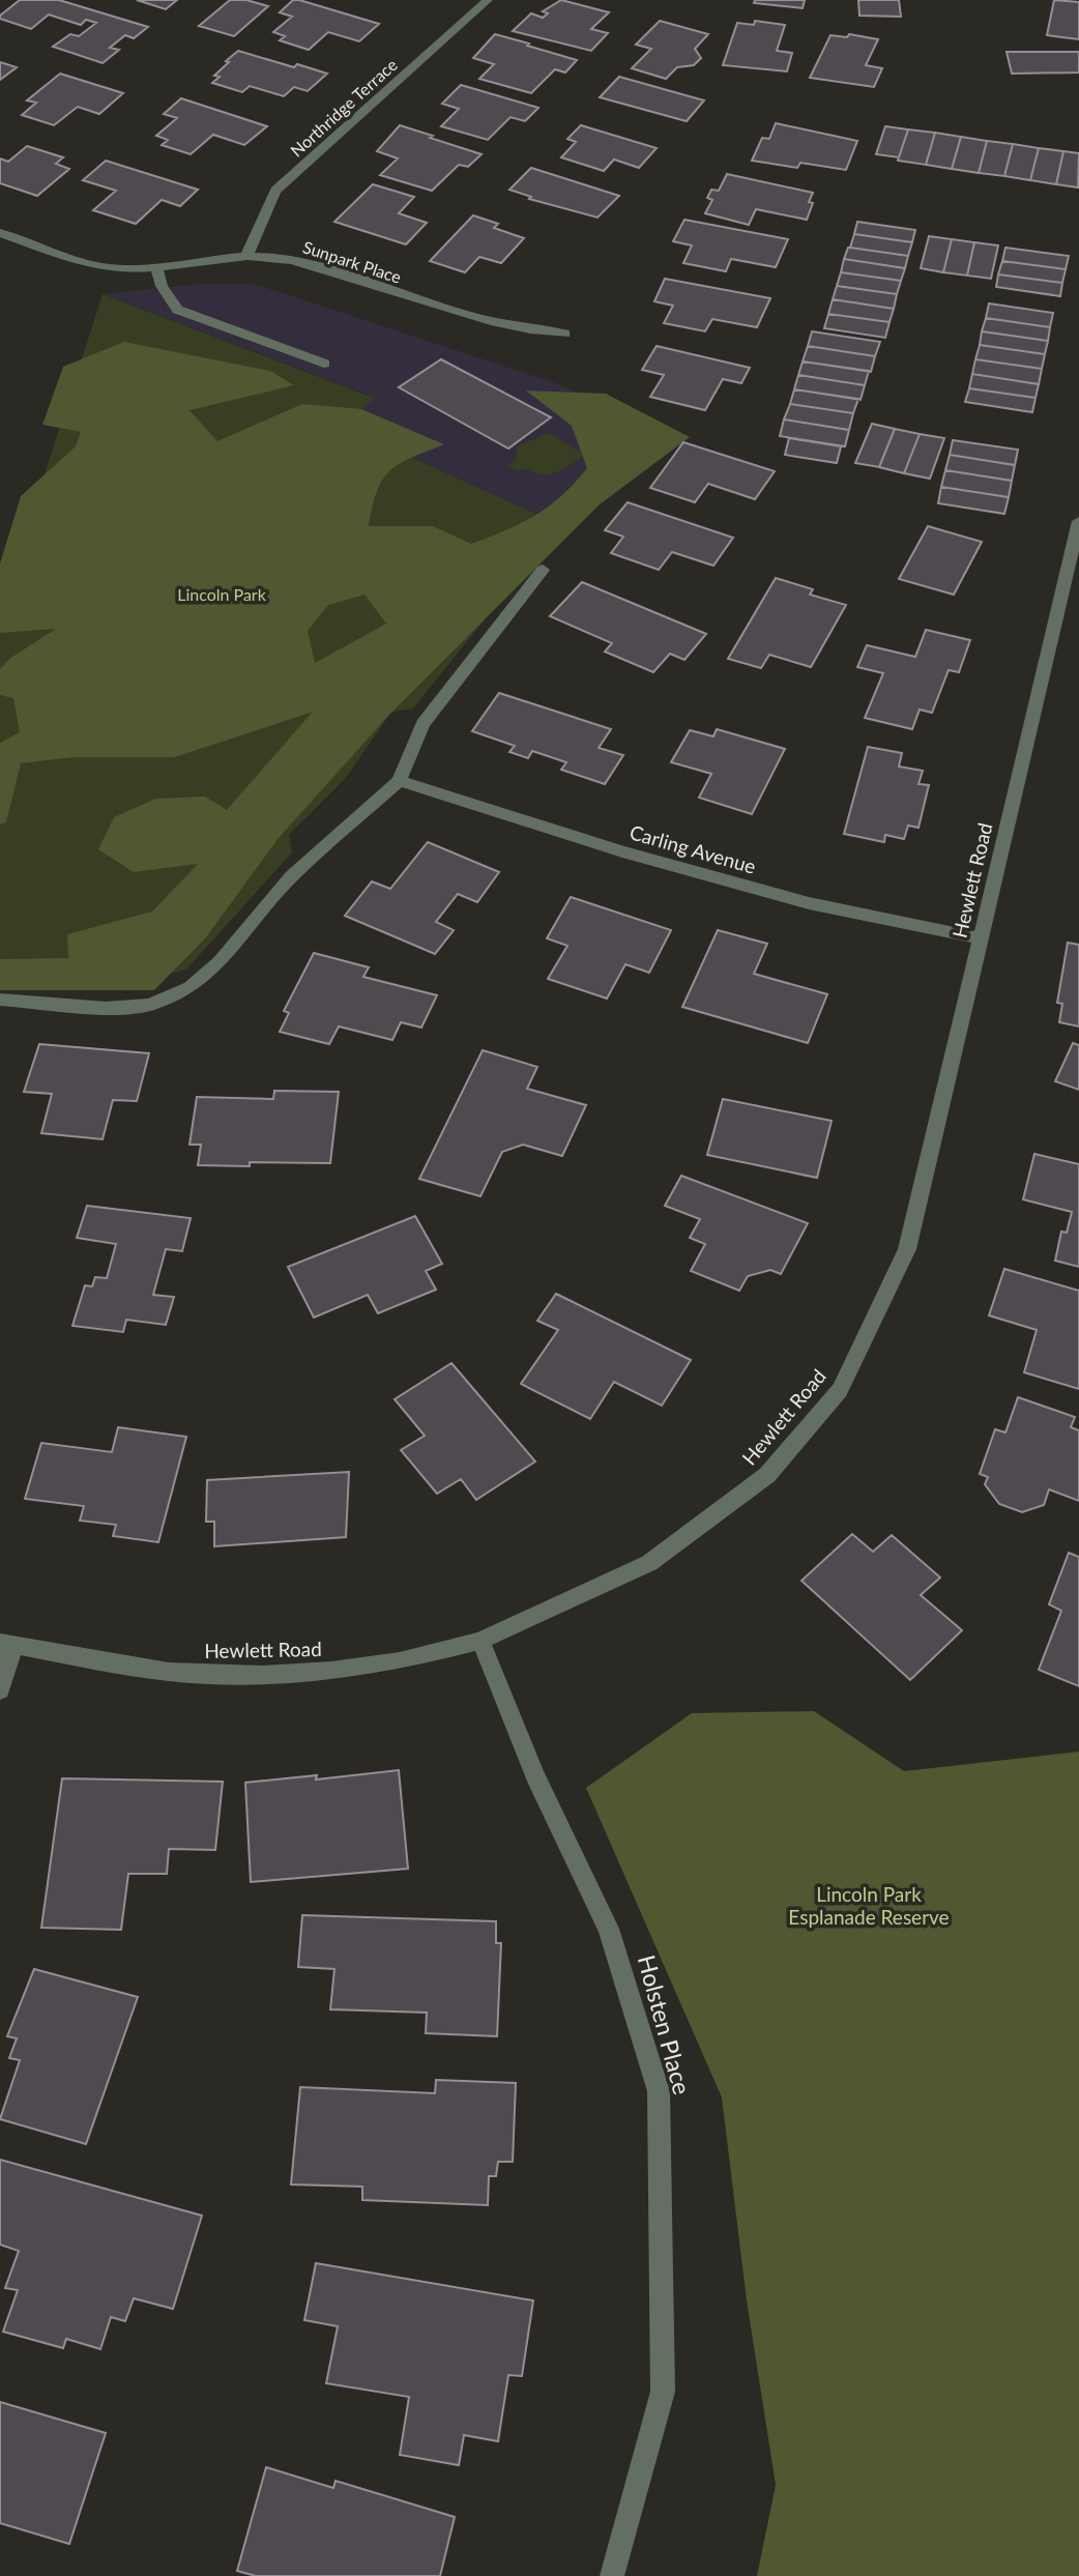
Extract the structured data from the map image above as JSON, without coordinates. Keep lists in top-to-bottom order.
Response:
{
  "streets": {
    "street": [
      "Northridge Terrace",
      "Sunpark Place",
      "Carling Avenue",
      "Hewlett Road",
      "Holsten Place"
    ]
  },
  "crossings": [
    ["Northridge Terrace", "Sunpark Place"],
    ["Carling Avenue", "Hewlett Road"],
    ["Hewlett Road", "Holsten Place"]
  ],
  "parks": ["Lincoln Park", "Lincoln Park Esplanade Reserve"]
}
